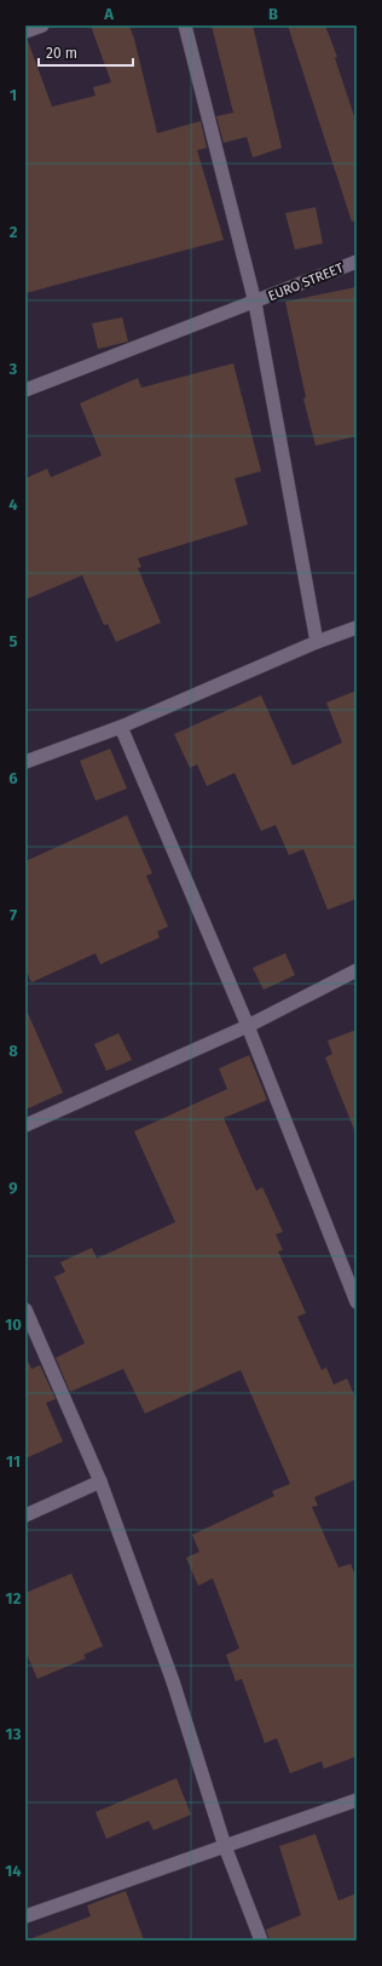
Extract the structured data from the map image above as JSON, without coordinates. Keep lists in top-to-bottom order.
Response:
{
  "streets": {
    "street": ["EURO STREET"]
  },
  "scale_bar": "20 m",
  "grid": {
    "columns": ["A", "B"],
    "rows": [
      "1",
      "2",
      "3",
      "4",
      "5",
      "6",
      "7",
      "8",
      "9",
      "10",
      "11",
      "12",
      "13",
      "14"
    ]
  }
}
